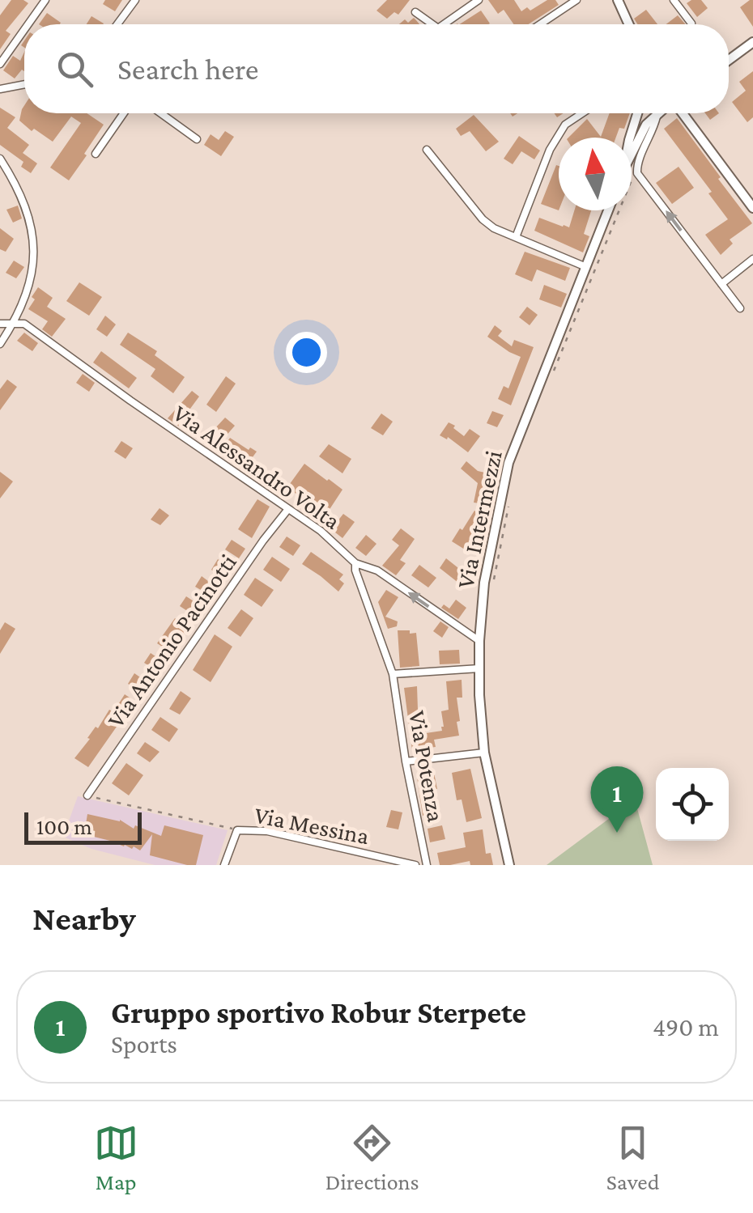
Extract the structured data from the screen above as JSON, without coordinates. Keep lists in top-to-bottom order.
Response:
{
  "streets": {
    "street": [
      "Via Alessandro Volta",
      "Via Intermezzi",
      "Via Antonio Pacinotti",
      "Via Potenza",
      "Via Messina"
    ]
  },
  "crossings": [
    ["Via Alessandro Volta", "Via Intermezzi"],
    ["Via Alessandro Volta", "Via Antonio Pacinotti"],
    ["Via Alessandro Volta", "Via Potenza"]
  ],
  "scale_bar": "100 m",
  "north": "top",
  "page": {
    "search": "Search here",
    "pins": "1",
    "scale": "100 m",
    "heading": "Nearby",
    "list": [
      {
        "mark": "1",
        "name": "Gruppo sportivo Robur Sterpete",
        "note": "Sports",
        "value": "490 m"
      }
    ],
    "nav": ["Map", "Directions", "Saved"]
  }
}
